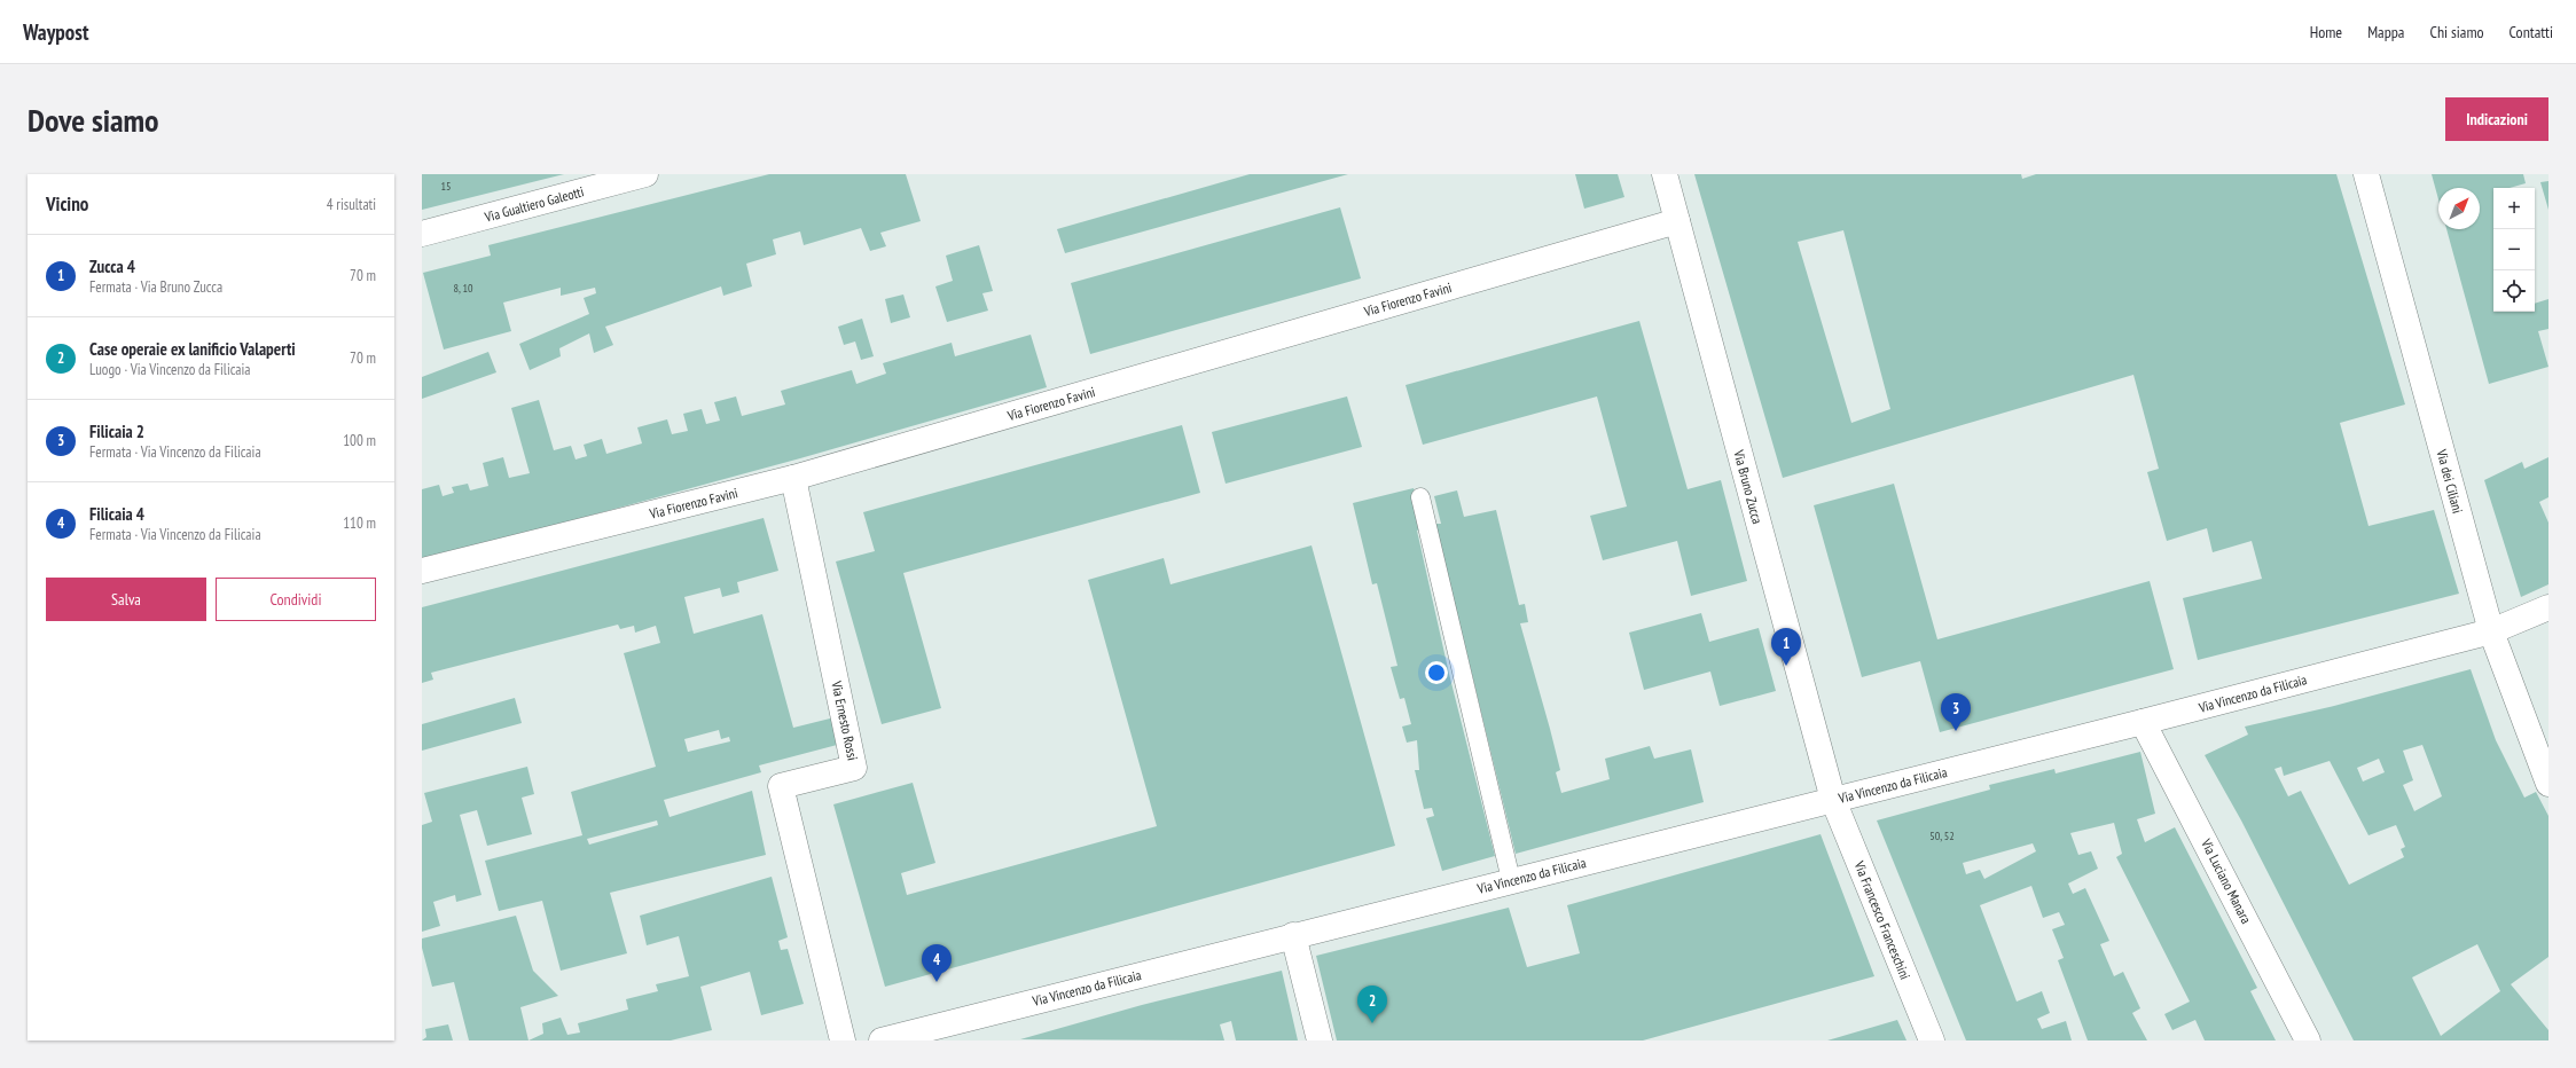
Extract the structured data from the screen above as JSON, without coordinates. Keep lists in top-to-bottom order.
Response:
{
  "streets": {
    "street": [
      "Via Gualtiero Galeotti",
      "Via Fiorenzo Favini",
      "Via dei Ciliani",
      "Via Bruno Zucca",
      "Via Vincenzo da Filicaia",
      "Via Ernesto Rossi",
      "Via Luciano Manara",
      "Via Francesco Franceschini"
    ]
  },
  "crossings": [
    ["Via Fiorenzo Favini", "Via Bruno Zucca"],
    ["Via Fiorenzo Favini", "Via Ernesto Rossi"],
    ["Via dei Ciliani", "Via Vincenzo da Filicaia"],
    ["Via Bruno Zucca", "Via Vincenzo da Filicaia"],
    ["Via Bruno Zucca", "Via Francesco Franceschini"],
    ["Via Vincenzo da Filicaia", "Via Luciano Manara"],
    ["Via Vincenzo da Filicaia", "Via Francesco Franceschini"]
  ],
  "house_numbers": ["15", "8, 10", "50, 52"],
  "north": "top right",
  "page": {
    "header": "Waypost",
    "nav": [
      "Home",
      "Mappa",
      "Chi siamo",
      "Contatti"
    ],
    "buttons": [
      "Indicazioni",
      ["Salva", "Condividi"]
    ],
    "title": "Dove siamo",
    "heading": ["Vicino", "4 risultati"],
    "map_buttons": ["+", "−"],
    "list": [
      {
        "mark": "1",
        "name": "Zucca 4",
        "note": "Fermata · Via Bruno Zucca",
        "value": "70 m"
      },
      {
        "mark": "2",
        "name": "Case operaie ex lanificio Valaperti",
        "note": "Luogo · Via Vincenzo da Filicaia",
        "value": "70 m"
      },
      {
        "mark": "3",
        "name": "Filicaia 2",
        "note": "Fermata · Via Vincenzo da Filicaia",
        "value": "100 m"
      },
      {
        "mark": "4",
        "name": "Filicaia 4",
        "note": "Fermata · Via Vincenzo da Filicaia",
        "value": "110 m"
      }
    ],
    "pins": [
      "1",
      "3",
      "4",
      "2"
    ]
  }
}
